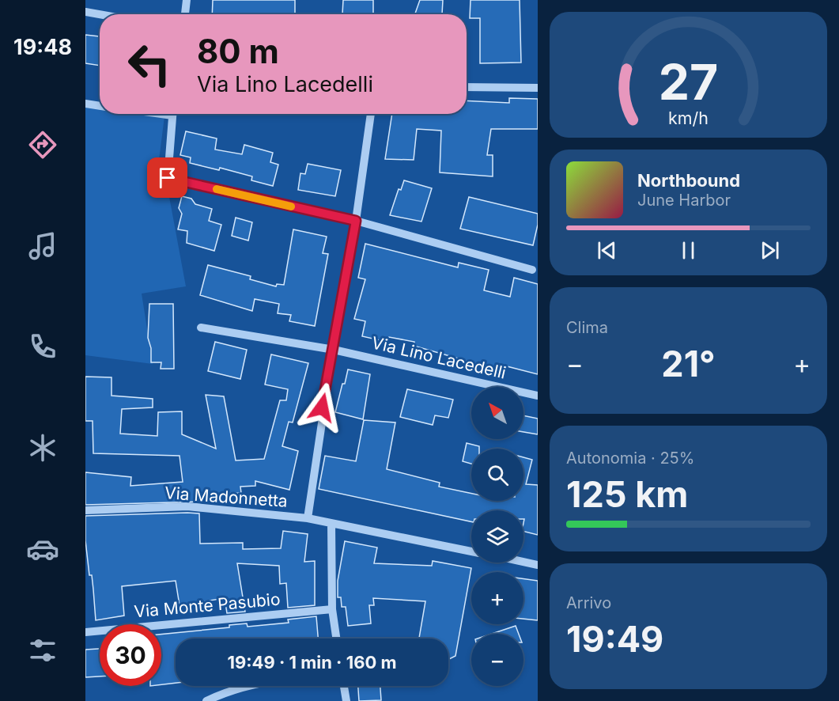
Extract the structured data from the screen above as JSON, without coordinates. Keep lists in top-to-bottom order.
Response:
{
  "streets": {
    "street": ["Via Lino Lacedelli", "Via Madonnetta", "Via Monte Pasubio"]
  },
  "north": "top left",
  "page": {
    "tabs": "19:48",
    "turn": ["80 m", "Via Lino Lacedelli"],
    "song": ["Northbound", "June Harbor"],
    "tile": [
      "Clima",
      ["Autonomia · 25%", "125 km"],
      ["Arrivo", "19:49"]
    ],
    "heat": ["−", "21°", "+"],
    "map_buttons": ["+", "−"],
    "limit": "30",
    "trip": "19:49 · 1 min · 160 m",
    "gauge": ["27", "km/h"]
  }
}
